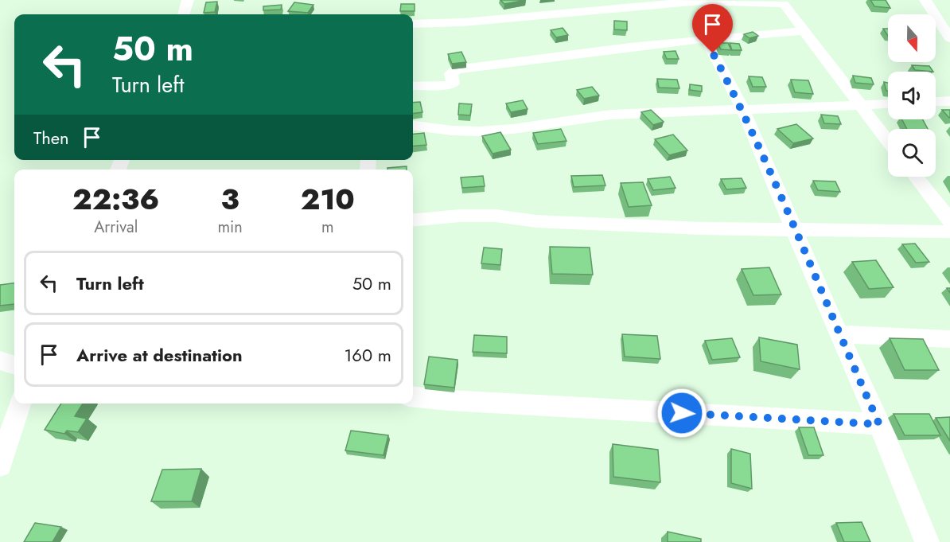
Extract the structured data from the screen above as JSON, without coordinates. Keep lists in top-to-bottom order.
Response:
{
  "north": "bottom",
  "page": {
    "turn": ["50 m", "Turn left"],
    "then": "Then",
    "eta": [
      "22:36",
      "Arrival",
      "3",
      "min",
      "210",
      "m"
    ],
    "list": [
      {
        "name": "Turn left",
        "value": "50 m"
      },
      {
        "name": "Arrive at destination",
        "value": "160 m"
      }
    ]
  }
}
